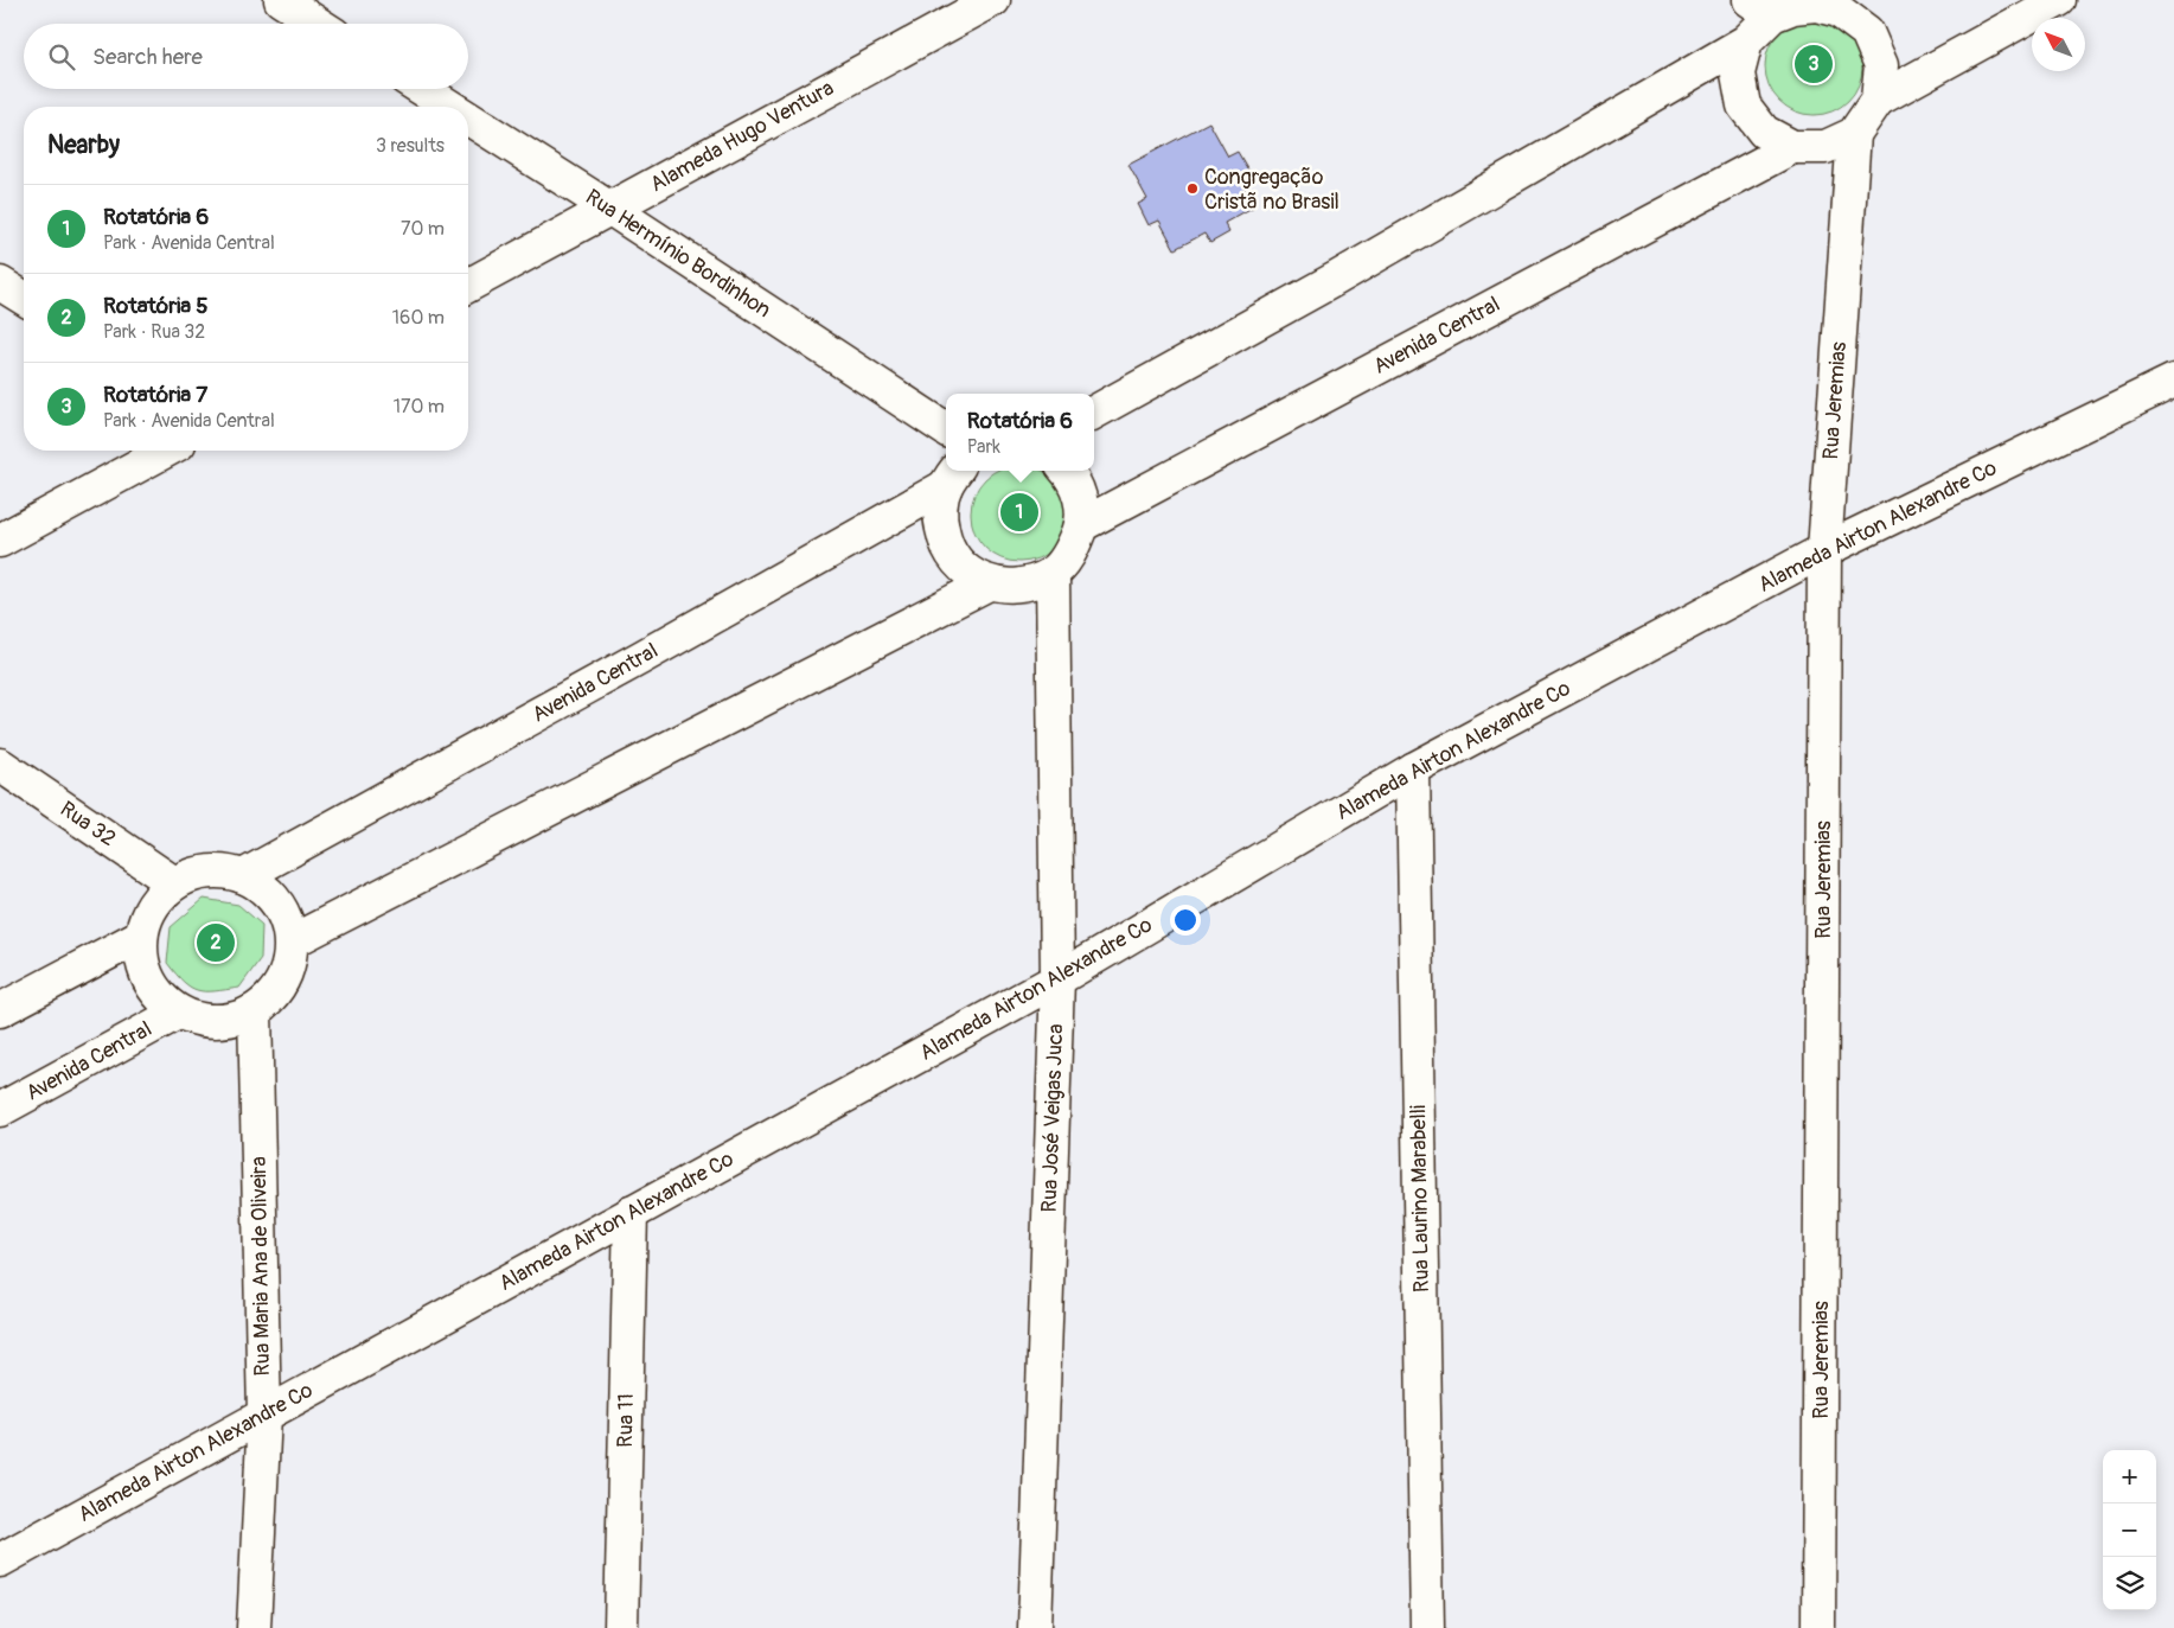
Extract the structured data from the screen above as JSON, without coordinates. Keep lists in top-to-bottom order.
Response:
{
  "streets": {
    "street": [
      "Alameda Hugo Ventura",
      "Rua Hermínio Bordinhon",
      "Avenida Central",
      "Rua Jeremias",
      "Alameda Airton Alexandre Co",
      "Rua 32",
      "Rua José Veigas Juca",
      "Rua Laurino Marabelli",
      "Rua Maria Ana de Oliveira",
      "Rua 11"
    ]
  },
  "crossings": [
    ["Alameda Hugo Ventura", "Rua Hermínio Bordinhon"],
    ["Avenida Central", "Rua Jeremias"],
    ["Avenida Central", "Rua 32"],
    ["Avenida Central", "Rua Maria Ana de Oliveira"],
    ["Rua Jeremias", "Alameda Airton Alexandre Co"],
    ["Alameda Airton Alexandre Co", "Rua José Veigas Juca"],
    ["Alameda Airton Alexandre Co", "Rua Laurino Marabelli"],
    ["Alameda Airton Alexandre Co", "Rua Maria Ana de Oliveira"],
    ["Alameda Airton Alexandre Co", "Rua 11"],
    ["Rua 32", "Rua Maria Ana de Oliveira"]
  ],
  "places": ["Congregação Cristã no Brasil"],
  "north": "top left",
  "page": {
    "search": "Search here",
    "pins": ["3", "1", "2"],
    "heading": ["Nearby", "3 results"],
    "list": [
      {
        "mark": "1",
        "name": "Rotatória 6",
        "note": "Park · Avenida Central",
        "value": "70 m"
      },
      {
        "mark": "2",
        "name": "Rotatória 5",
        "note": "Park · Rua 32",
        "value": "160 m"
      },
      {
        "mark": "3",
        "name": "Rotatória 7",
        "note": "Park · Avenida Central",
        "value": "170 m"
      }
    ],
    "popup": ["Rotatória 6", "Park"],
    "map_buttons": ["+", "−"]
  }
}
